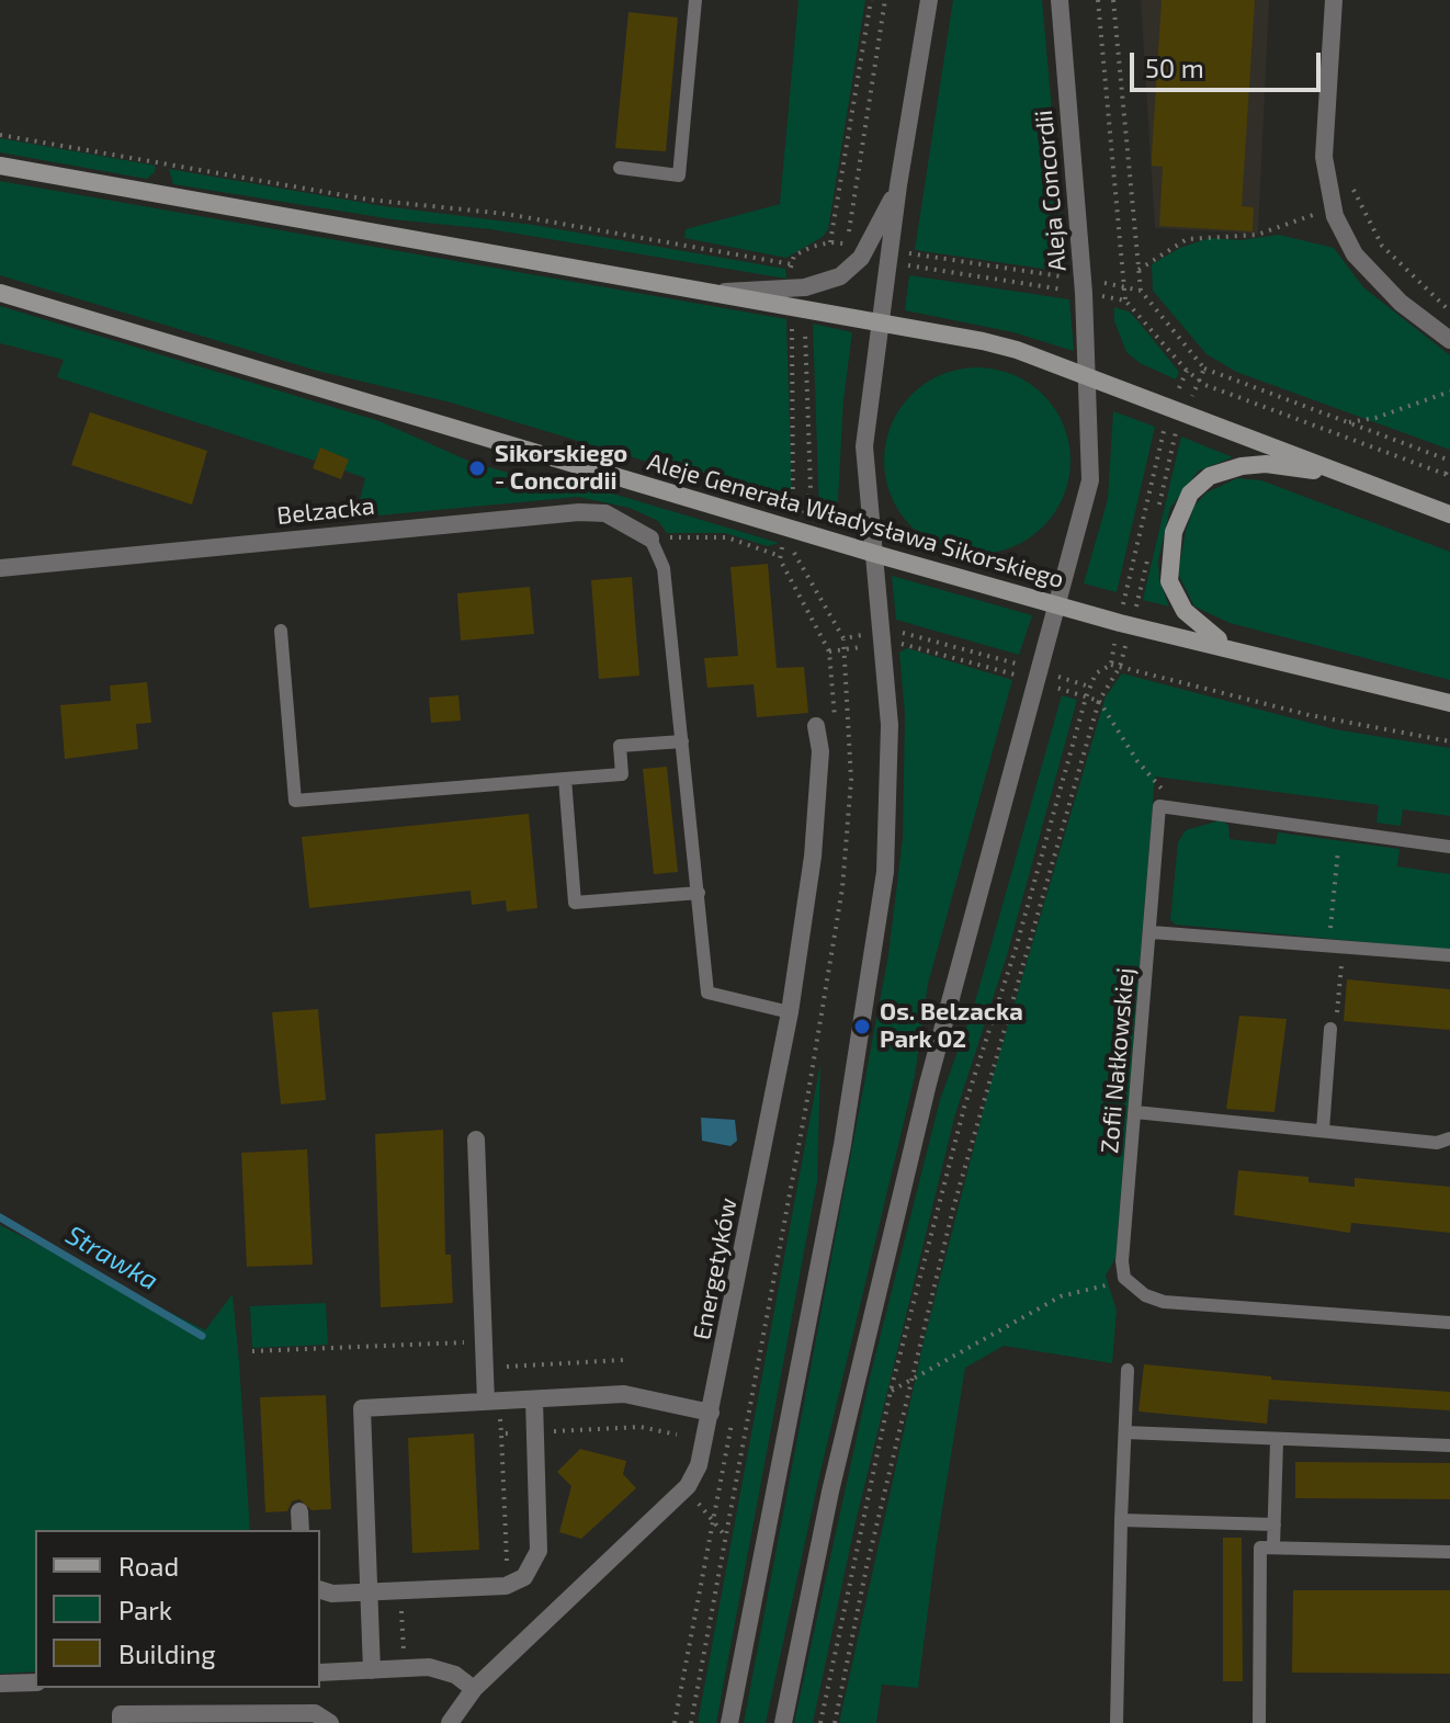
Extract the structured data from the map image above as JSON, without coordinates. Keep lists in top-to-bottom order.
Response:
{
  "streets": {
    "main road": ["Aleje Generała Władysława Sikorskiego"],
    "street": ["Aleja Concordii", "Belzacka", "Energetyków"],
    "lane": ["Zofii Nałkowskiej"]
  },
  "crossings": [
    ["Aleja Concordii", "Aleje Generała Władysława Sikorskiego"]
  ],
  "water": ["Strawka"],
  "places": ["Sikorskiego - Concordii", "Os. Belzacka Park 02"],
  "legend": ["Road", "Park", "Building"],
  "scale_bar": "50 m"
}
